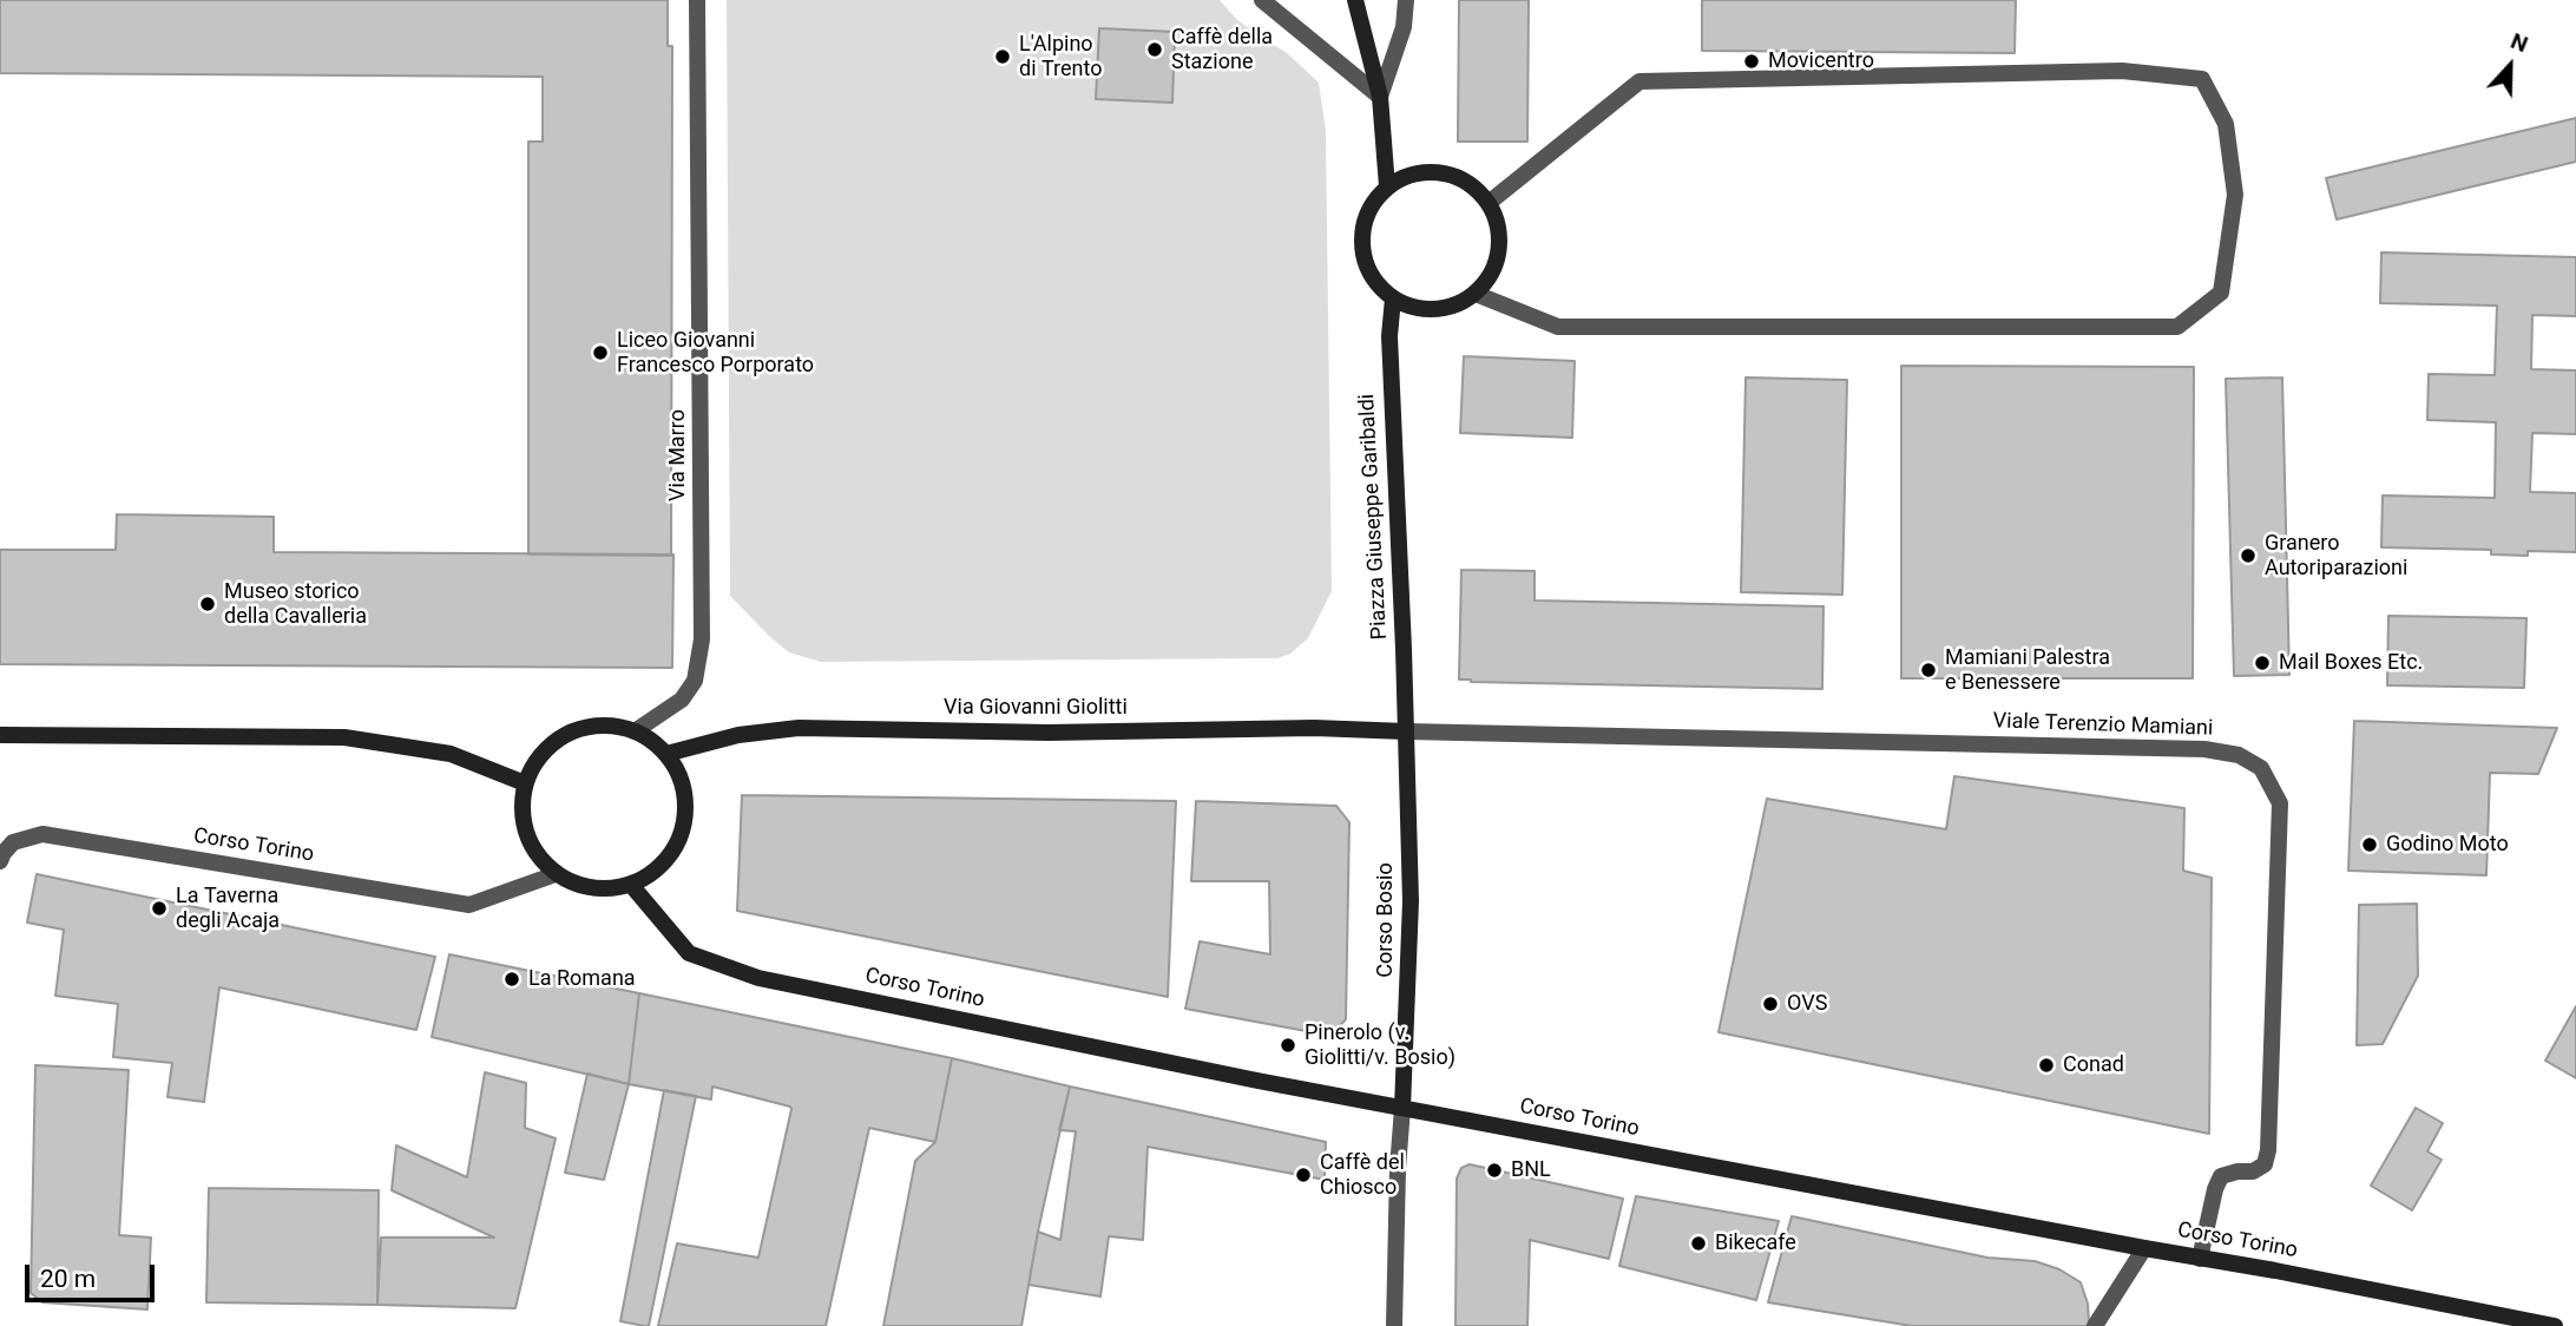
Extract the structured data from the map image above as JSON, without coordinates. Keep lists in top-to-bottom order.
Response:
{
  "streets": {
    "main road": [
      "Piazza Giuseppe Garibaldi",
      "Via Giovanni Giolitti",
      "Corso Torino",
      "Corso Bosio"
    ],
    "street": ["Via Marro", "Viale Terenzio Mamiani"]
  },
  "crossings": [
    ["Via Marro", "Via Giovanni Giolitti"],
    ["Via Marro", "Corso Torino"],
    ["Piazza Giuseppe Garibaldi", "Via Giovanni Giolitti"],
    ["Piazza Giuseppe Garibaldi", "Viale Terenzio Mamiani"],
    ["Piazza Giuseppe Garibaldi", "Corso Bosio"],
    ["Via Giovanni Giolitti", "Viale Terenzio Mamiani"],
    ["Via Giovanni Giolitti", "Corso Torino"],
    ["Via Giovanni Giolitti", "Corso Bosio"],
    ["Viale Terenzio Mamiani", "Corso Torino"],
    ["Viale Terenzio Mamiani", "Corso Bosio"],
    ["Corso Torino", "Corso Bosio"]
  ],
  "places": [
    "Caffè della Stazione",
    "L'Alpino di Trento",
    "Movicentro",
    "Liceo Giovanni Francesco Porporato",
    "Granero Autoriparazioni",
    "Museo storico della Cavalleria",
    "Mail Boxes Etc.",
    "Mamiani Palestra e Benessere",
    "Godino Moto",
    "La Taverna degli Acaja",
    "La Romana",
    "OVS",
    "Pinerolo (v. Giolitti/v. Bosio)",
    "Conad",
    "BNL",
    "Caffè del Chiosco",
    "Bikecafe"
  ],
  "scale_bar": "20 m",
  "north": "top"
}
